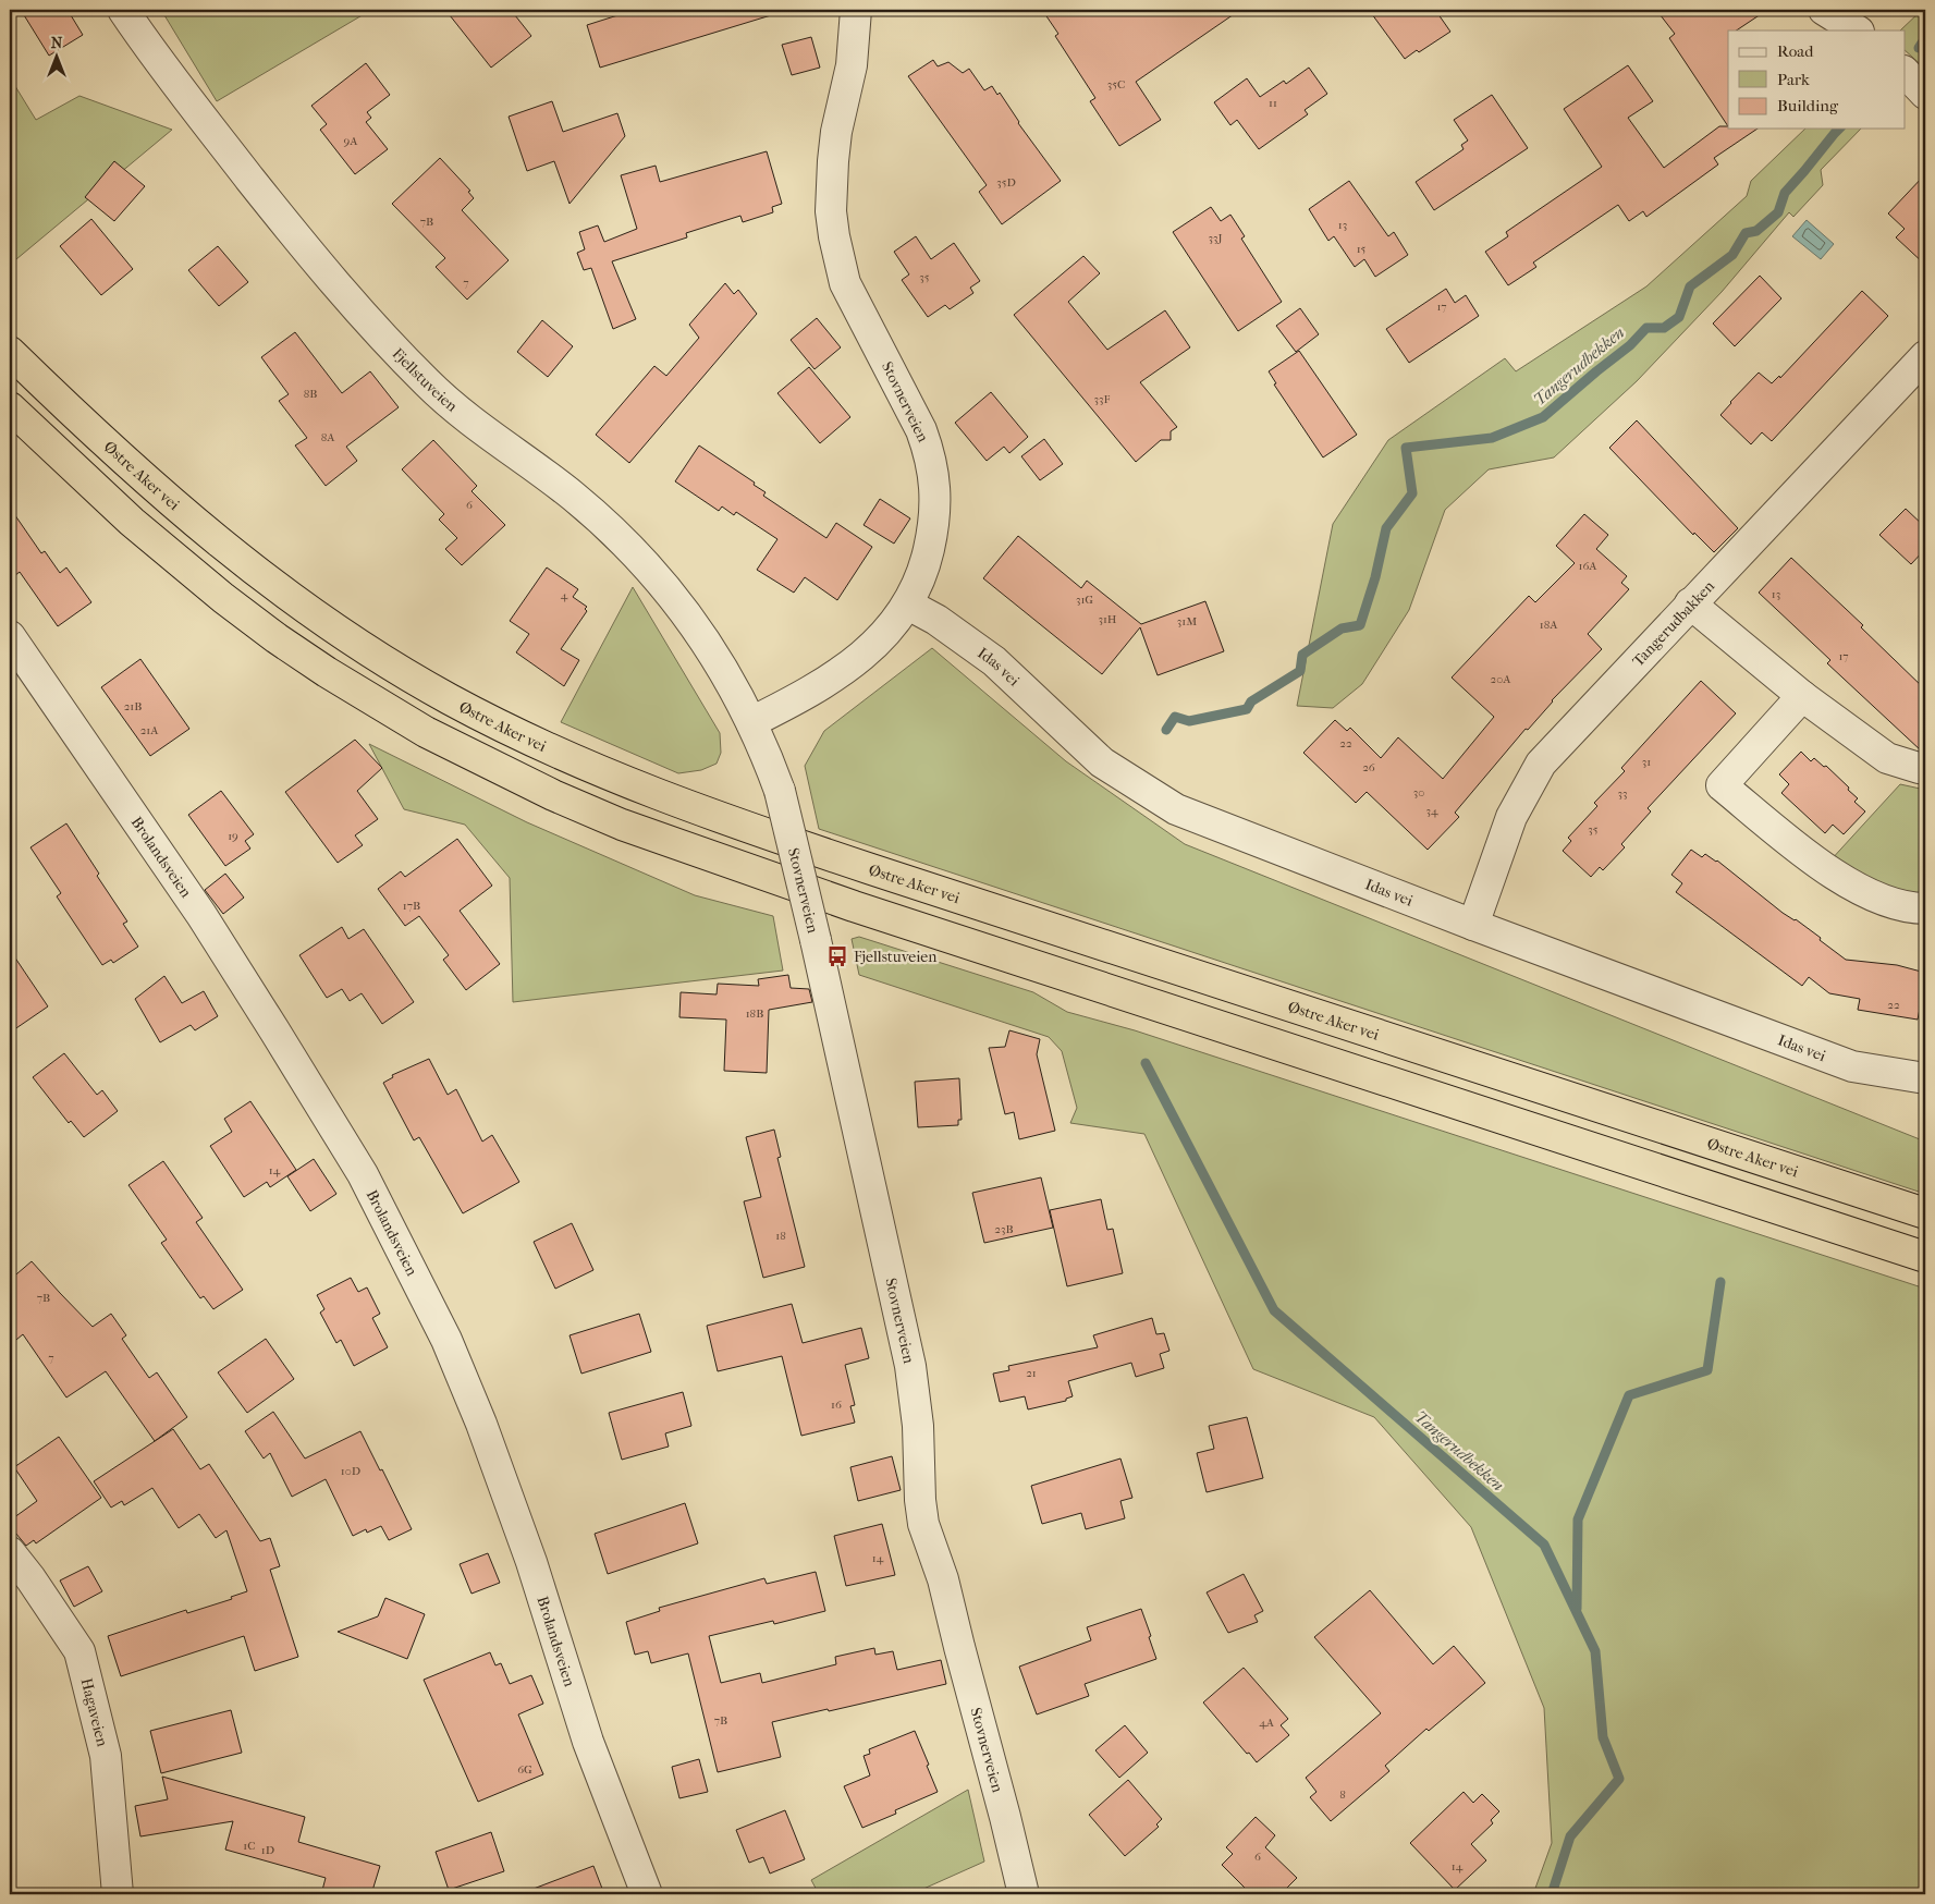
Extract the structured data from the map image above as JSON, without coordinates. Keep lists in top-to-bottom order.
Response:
{
  "streets": {
    "highway": ["Østre Aker vei"],
    "street": [
      "Fjellstuveien",
      "Stovnerveien",
      "Tangerudbakken",
      "Idas vei",
      "Brolandsveien",
      "Hagaveien"
    ]
  },
  "crossings": [
    ["Fjellstuveien", "Stovnerveien"],
    ["Stovnerveien", "Idas vei"],
    ["Tangerudbakken", "Idas vei"]
  ],
  "water": ["Tangerudbekken"],
  "places": {
    "bus stop": ["Fjellstuveien"]
  },
  "house_numbers": [
    "35C",
    "11",
    "9A",
    "35D",
    "7B",
    "13",
    "33J",
    "15",
    "35",
    "7",
    "17",
    "8B",
    "33F",
    "8A",
    "6",
    "16A",
    "13",
    "4",
    "31G",
    "31H",
    "31M",
    "18A",
    "17",
    "20A",
    "21B",
    "21A",
    "22",
    "31",
    "26",
    "30",
    "33",
    "34",
    "35",
    "19",
    "17B",
    "22",
    "18B",
    "14",
    "23B",
    "18",
    "7B",
    "7",
    "21",
    "16",
    "10D",
    "14",
    "7B",
    "4A",
    "6G",
    "8",
    "1C",
    "1D",
    "6",
    "14"
  ],
  "legend": ["Road", "Park", "Building"],
  "north": "top"
}
